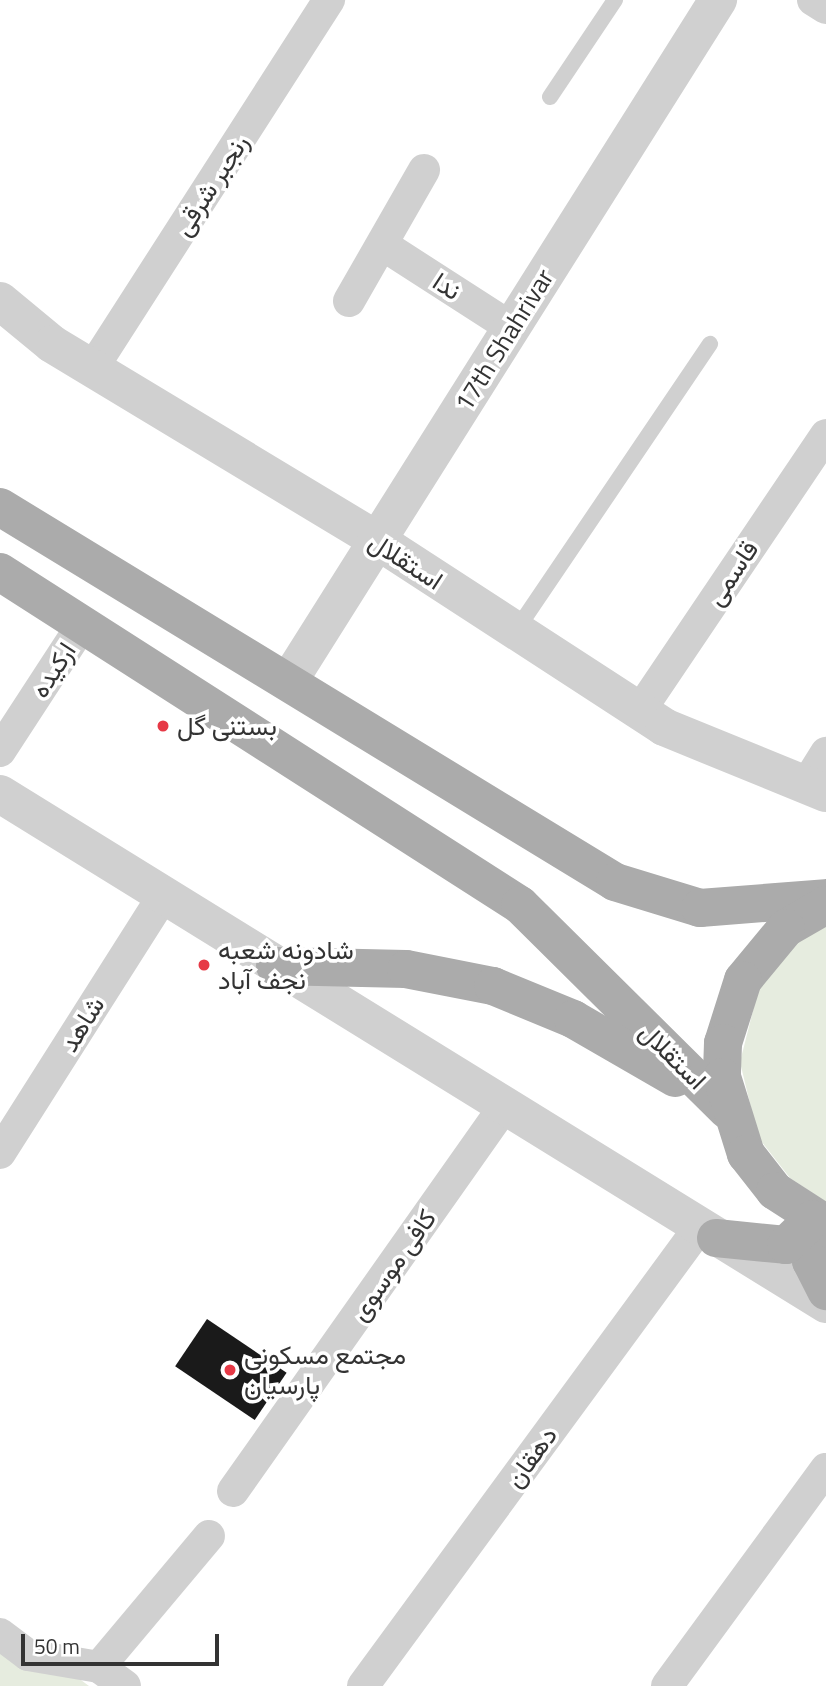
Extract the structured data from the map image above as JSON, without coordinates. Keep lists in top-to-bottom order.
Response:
{
  "streets": {
    "main road": ["استقلال"],
    "street": [
      "رنجبر شرقی",
      "ندا",
      "17th Shahrivar",
      "قاسمی",
      "ارکیده",
      "شاهد",
      "کافی موسوی",
      "دهقان"
    ]
  },
  "crossings": [
    ["رنجبر شرقی", "استقلال"],
    ["ندا", "17th Shahrivar"],
    ["17th Shahrivar", "استقلال"],
    ["استقلال", "قاسمی"],
    ["استقلال", "ارکیده"]
  ],
  "places": ["بستنی گل", "شادونه شعبه نجف آباد", "مجتمع مسکونی پارسیان"],
  "scale_bar": "50 m"
}
